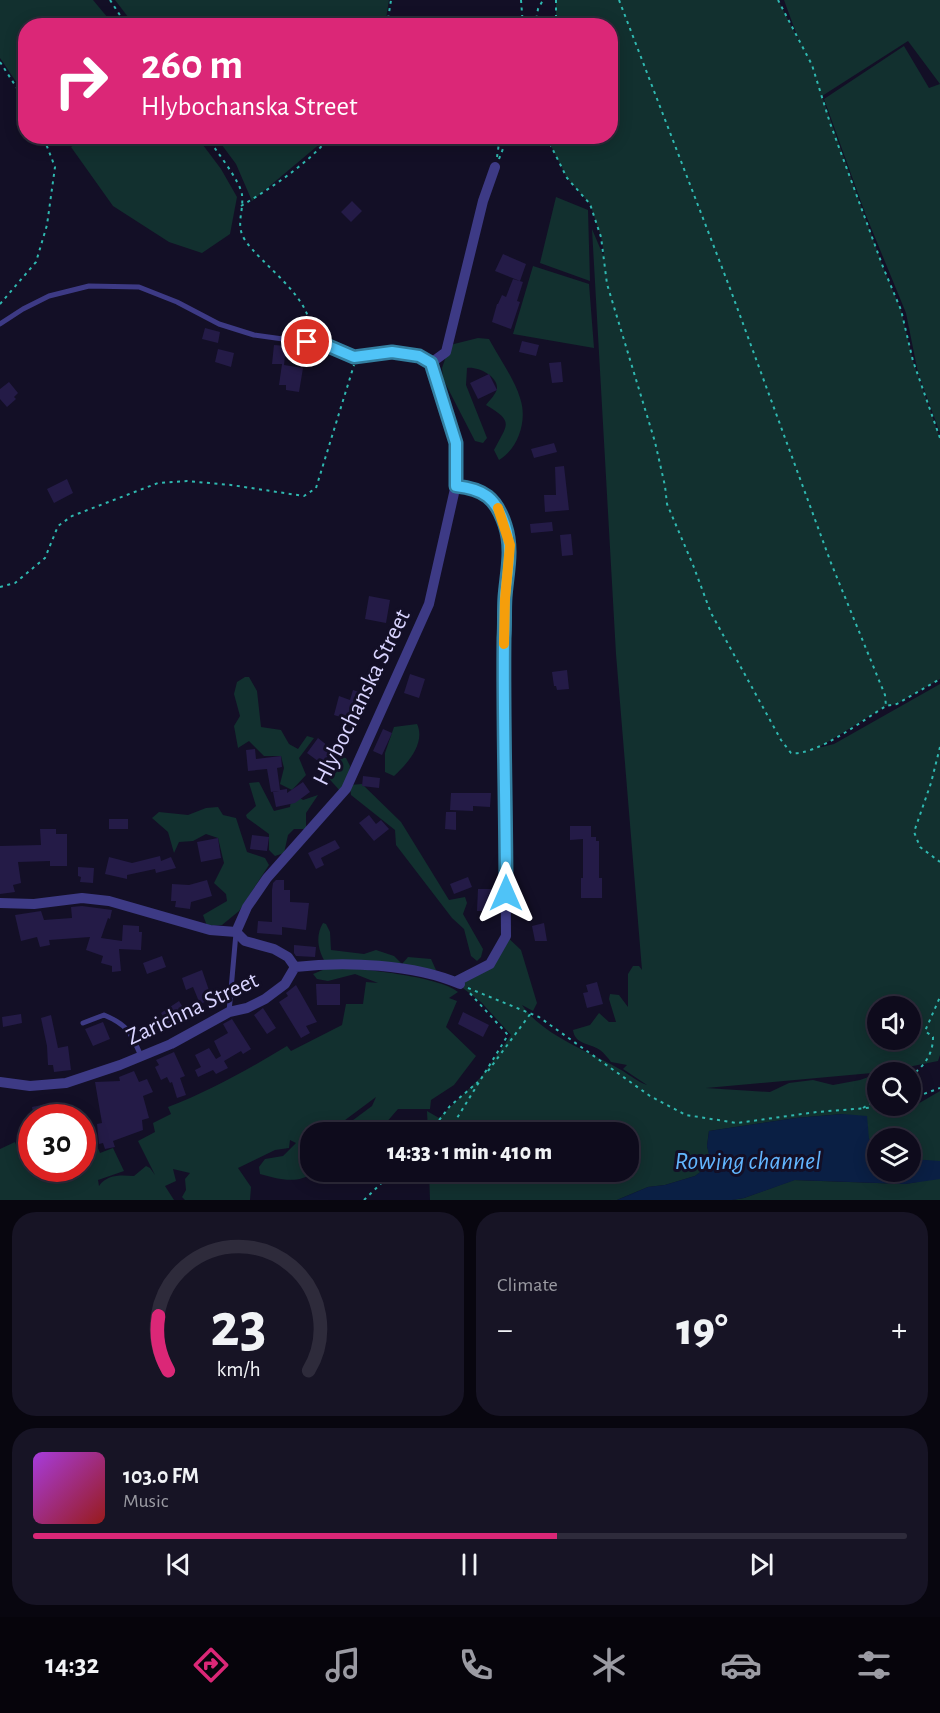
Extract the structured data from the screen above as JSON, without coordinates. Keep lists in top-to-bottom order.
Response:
{
  "streets": {
    "street": ["Hlybochanska Street", "Zarichna Street"]
  },
  "water": ["Rowing channel"],
  "page": {
    "turn": ["260 m", "Hlybochanska Street"],
    "limit": "30",
    "trip": "14:33 · 1 min · 410 m",
    "tile": "Climate",
    "heat": ["−", "19°", "+"],
    "song": ["103.0 FM", "Music"],
    "tabs": "14:32",
    "gauge": ["23", "km/h"]
  }
}
